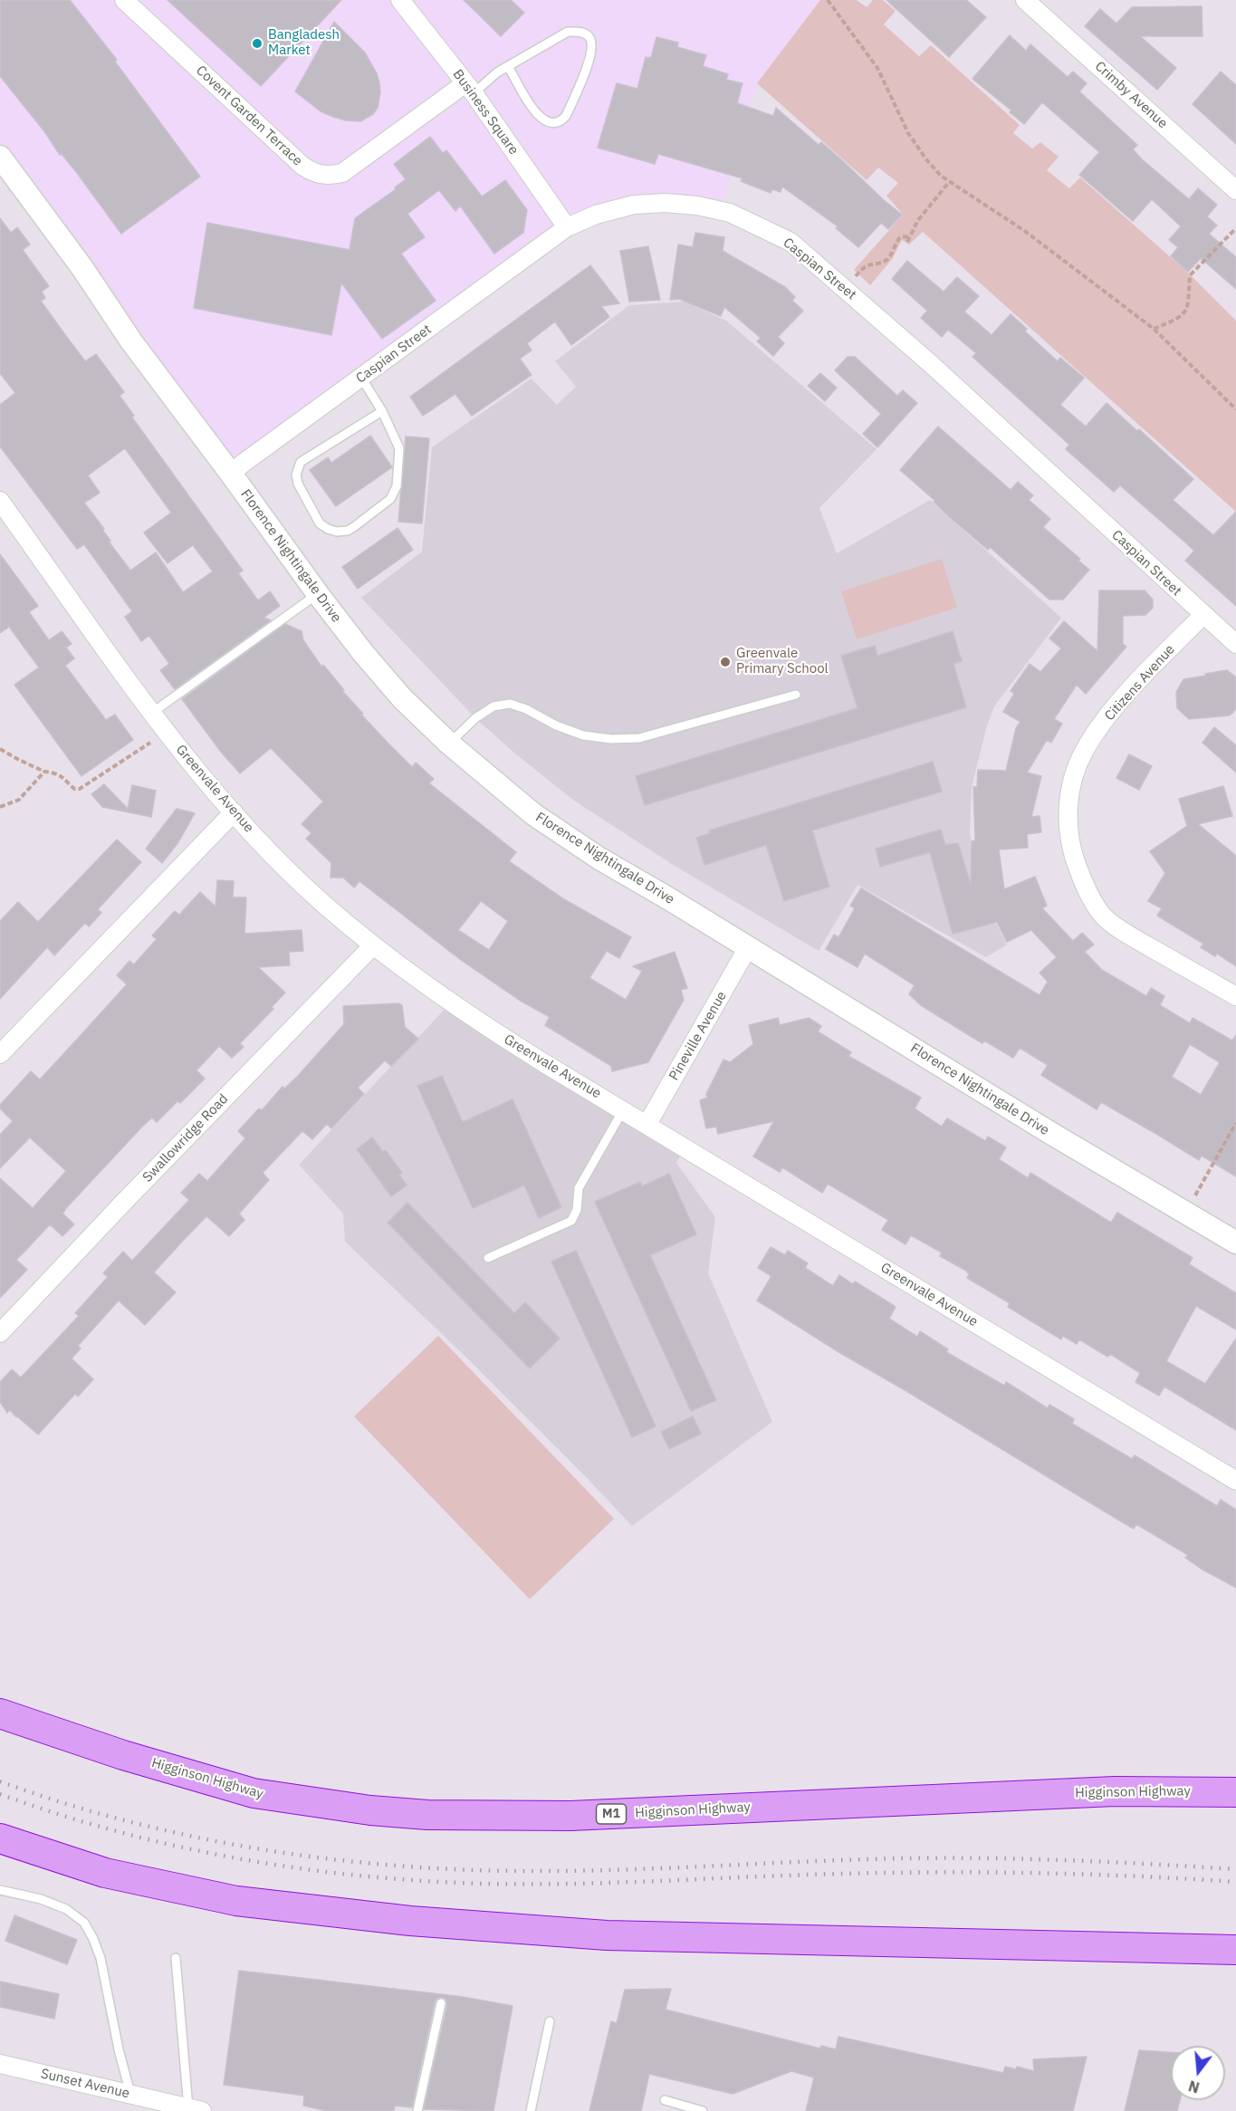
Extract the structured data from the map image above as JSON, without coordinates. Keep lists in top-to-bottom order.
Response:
{
  "streets": {
    "highway": ["Higginson Highway", "M1"],
    "street": [
      "Crimby Avenue",
      "Business Square",
      "Covent Garden Terrace",
      "Caspian Street",
      "Florence Nightingale Drive",
      "Citizens Avenue",
      "Greenvale Avenue",
      "Pineville Avenue",
      "Swallowridge Road",
      "Sunset Avenue"
    ]
  },
  "crossings": [
    ["Business Square", "Covent Garden Terrace"],
    ["Business Square", "Caspian Street"],
    ["Caspian Street", "Florence Nightingale Drive"],
    ["Caspian Street", "Citizens Avenue"],
    ["Florence Nightingale Drive", "Pineville Avenue"],
    ["Greenvale Avenue", "Pineville Avenue"],
    ["Greenvale Avenue", "Swallowridge Road"]
  ],
  "places": ["Bangladesh Market", "Greenvale Primary School"],
  "north": "bottom"
}
